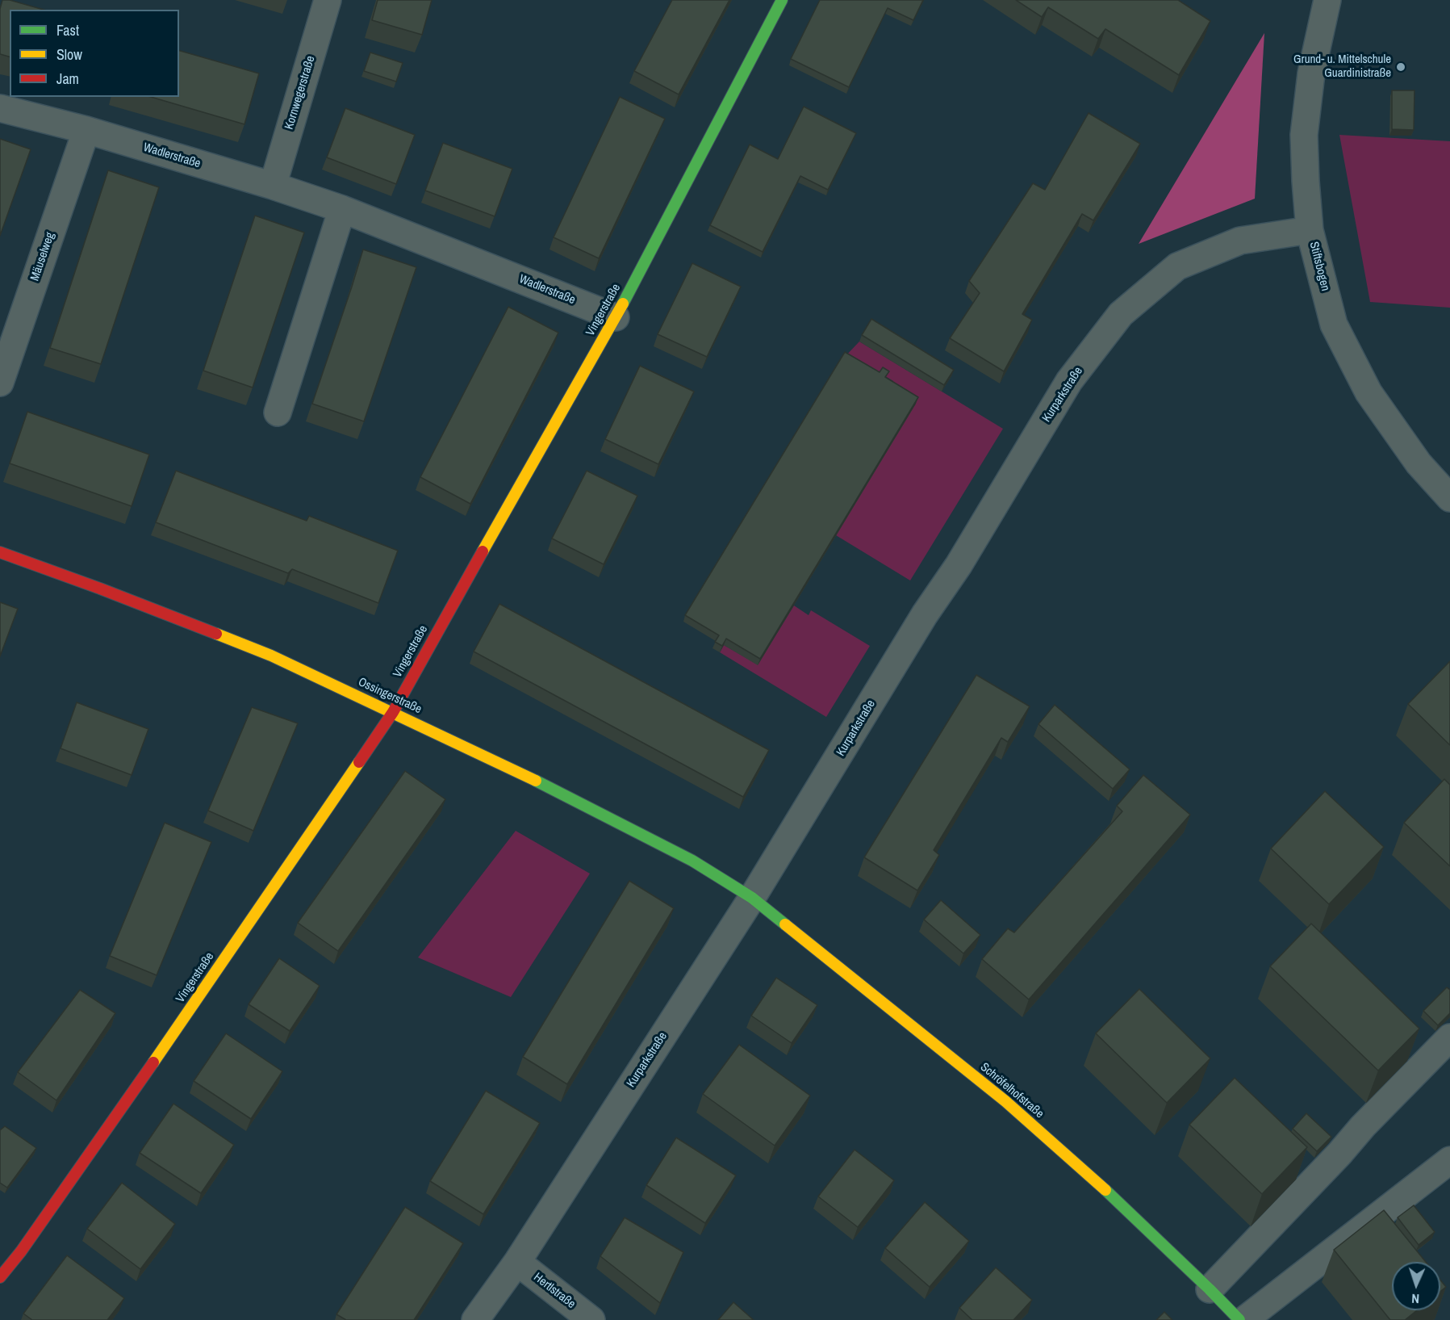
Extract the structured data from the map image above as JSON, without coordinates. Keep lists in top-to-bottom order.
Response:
{
  "streets": {
    "street": [
      "Kornwegerstraße",
      "Wadlerstraße",
      "Mäuselweg",
      "Stiftsbogen",
      "Vingerstraße",
      "Kurparkstraße",
      "Ossingerstraße",
      "Schröfelhofstraße",
      "Hertlstraße"
    ]
  },
  "crossings": [
    ["Kornwegerstraße", "Wadlerstraße"],
    ["Wadlerstraße", "Mäuselweg"],
    ["Wadlerstraße", "Vingerstraße"],
    ["Stiftsbogen", "Kurparkstraße"],
    ["Vingerstraße", "Ossingerstraße"],
    ["Kurparkstraße", "Ossingerstraße"],
    ["Kurparkstraße", "Schröfelhofstraße"],
    ["Kurparkstraße", "Hertlstraße"],
    ["Ossingerstraße", "Schröfelhofstraße"]
  ],
  "places": ["Grund- u. Mittelschule Guardinistraße"],
  "legend": ["Fast", "Slow", "Jam"],
  "north": "bottom"
}
